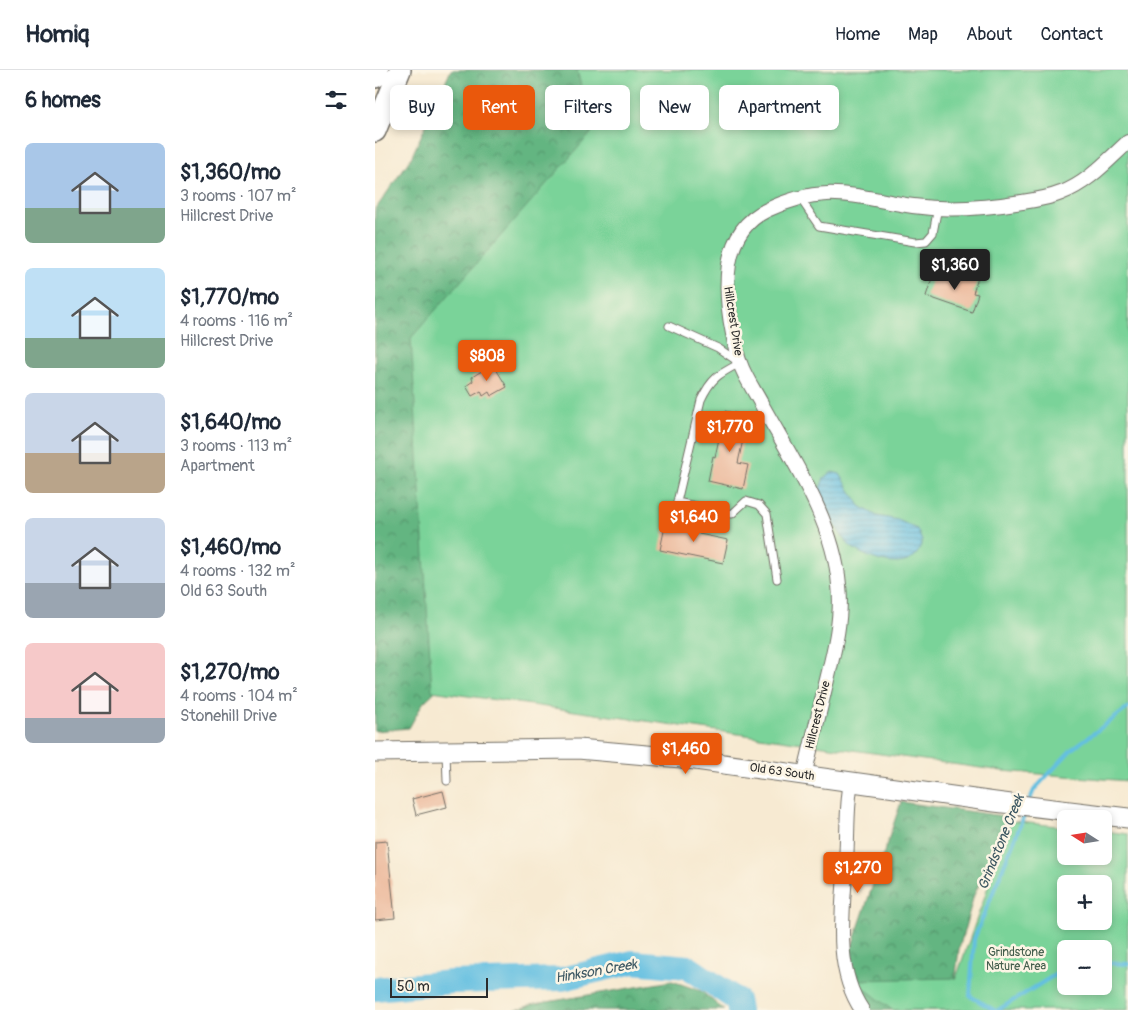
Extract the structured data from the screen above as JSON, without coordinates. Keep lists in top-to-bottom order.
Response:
{
  "streets": {
    "main road": ["Old 63 South"],
    "street": ["Hillcrest Drive"]
  },
  "crossings": [
    ["Hillcrest Drive", "Old 63 South"]
  ],
  "water": ["Grindstone Creek", "Hinkson Creek"],
  "parks": ["Grindstone Nature Area"],
  "scale_bar": "50 m",
  "north": "left",
  "page": {
    "header": "Homiq",
    "nav": [
      "Home",
      "Map",
      "About",
      "Contact"
    ],
    "heading": "6 homes",
    "chip": [
      "Buy",
      "Rent",
      "Filters",
      "New",
      "Apartment"
    ],
    "list": [
      {
        "name": "$1,360/mo",
        "note": "3 rooms · 107 m² · Hillcrest Drive"
      },
      {
        "name": "$1,770/mo",
        "note": "4 rooms · 116 m² · Hillcrest Drive"
      },
      {
        "name": "$1,640/mo",
        "note": "3 rooms · 113 m² · Apartment"
      },
      {
        "name": "$1,460/mo",
        "note": "4 rooms · 132 m² · Old 63 South"
      },
      {
        "name": "$1,270/mo",
        "note": "4 rooms · 104 m² · Stonehill Drive"
      }
    ],
    "price": [
      "$1,360",
      "$808",
      "$1,770",
      "$1,640",
      "$1,460",
      "$1,270"
    ],
    "map_buttons": ["+", "−"],
    "scale": "50 m"
  }
}
